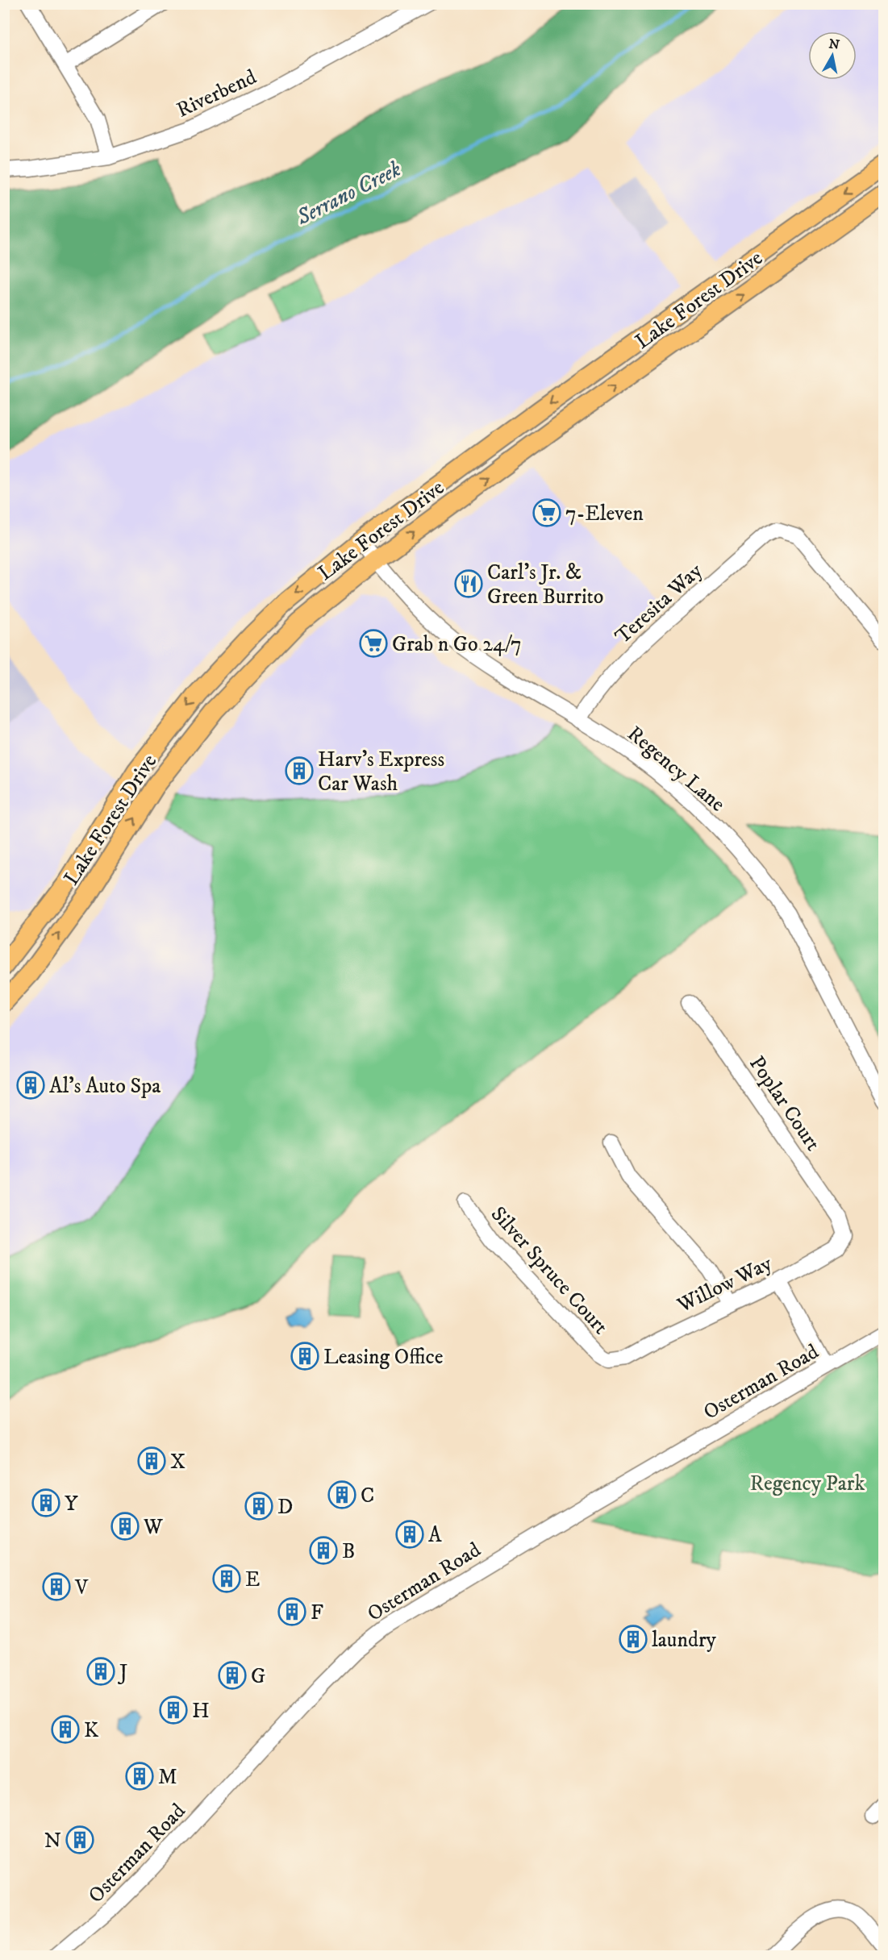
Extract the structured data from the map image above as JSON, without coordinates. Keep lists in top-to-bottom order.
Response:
{
  "streets": {
    "main road": ["Lake Forest Drive"],
    "street": [
      "Riverbend",
      "Teresita Way",
      "Regency Lane",
      "Poplar Court",
      "Silver Spruce Court",
      "Willow Way",
      "Osterman Road"
    ]
  },
  "crossings": [
    ["Lake Forest Drive", "Regency Lane"],
    ["Teresita Way", "Regency Lane"],
    ["Poplar Court", "Willow Way"],
    ["Silver Spruce Court", "Willow Way"]
  ],
  "water": ["Serrano Creek"],
  "parks": ["Regency Park"],
  "places": {
    "supermarket": ["7-Eleven", "Grab n Go 24/7"],
    "restaurant": ["Carl's Jr. & Green Burrito"],
    "building": [
      "Harv's Express Car Wash",
      "Al's Auto Spa",
      "Leasing Office",
      "X",
      "C",
      "Y",
      "D",
      "W",
      "A",
      "B",
      "E",
      "V",
      "F",
      "laundry",
      "J",
      "G",
      "H",
      "K",
      "M",
      "N"
    ]
  },
  "north": "top"
}
